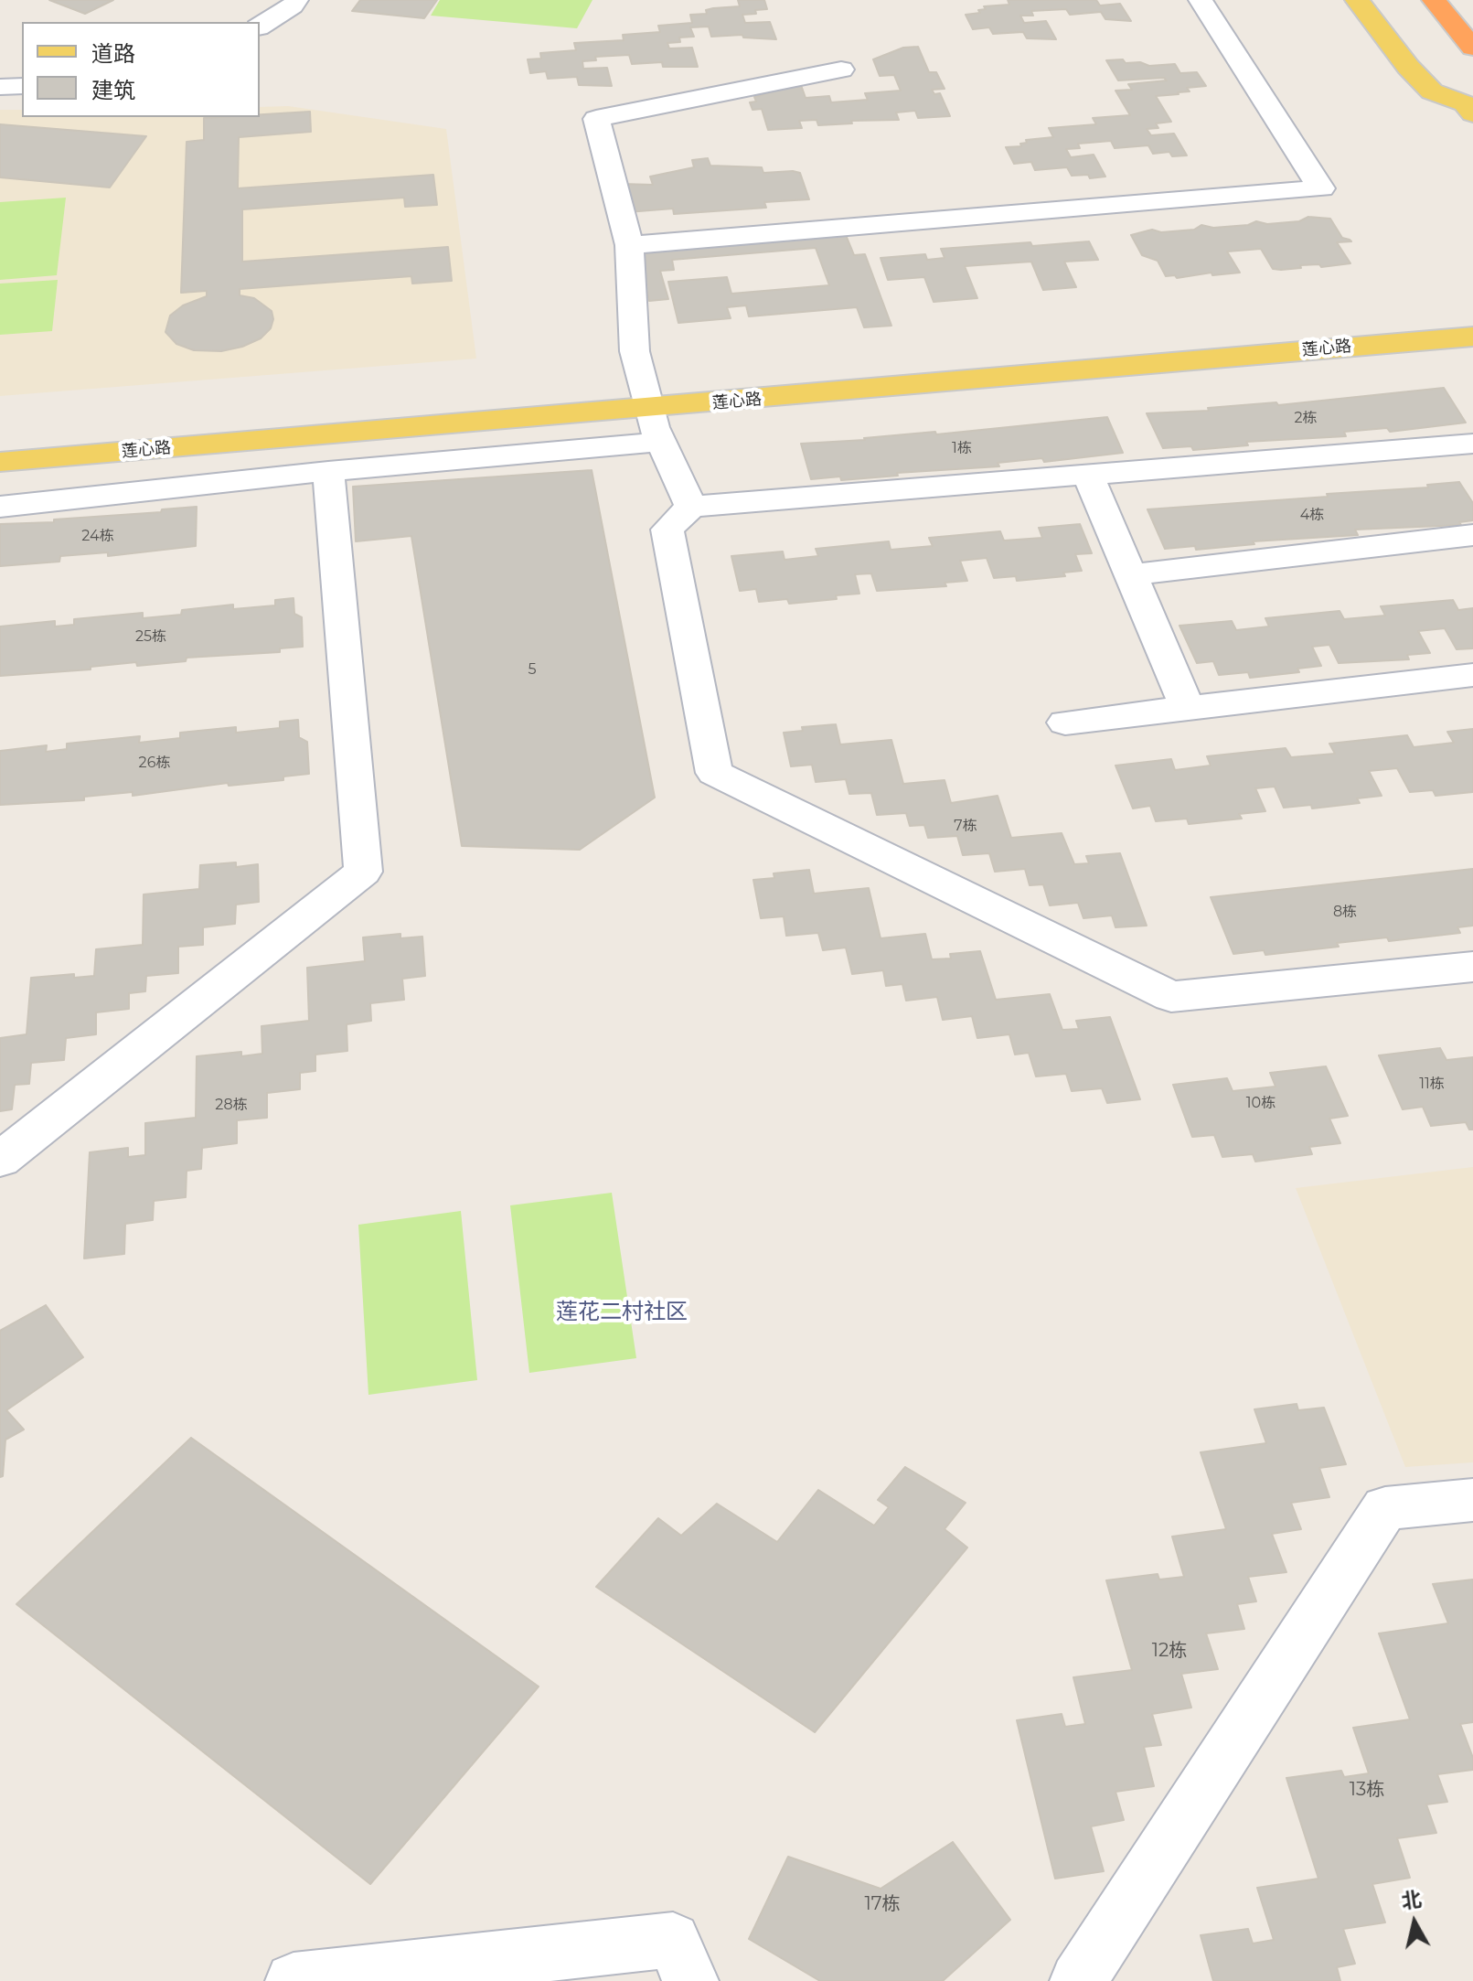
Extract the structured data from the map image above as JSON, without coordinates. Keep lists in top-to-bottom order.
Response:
{
  "streets": {
    "main road": ["莲心路"]
  },
  "districts": ["莲花二村社区"],
  "house_numbers": [
    "2栋",
    "1栋",
    "4栋",
    "24栋",
    "25栋",
    "5",
    "26栋",
    "7栋",
    "8栋",
    "11栋",
    "10栋",
    "28栋",
    "12栋",
    "13栋",
    "17栋"
  ],
  "legend": ["道路", "建筑"],
  "north": "top"
}
